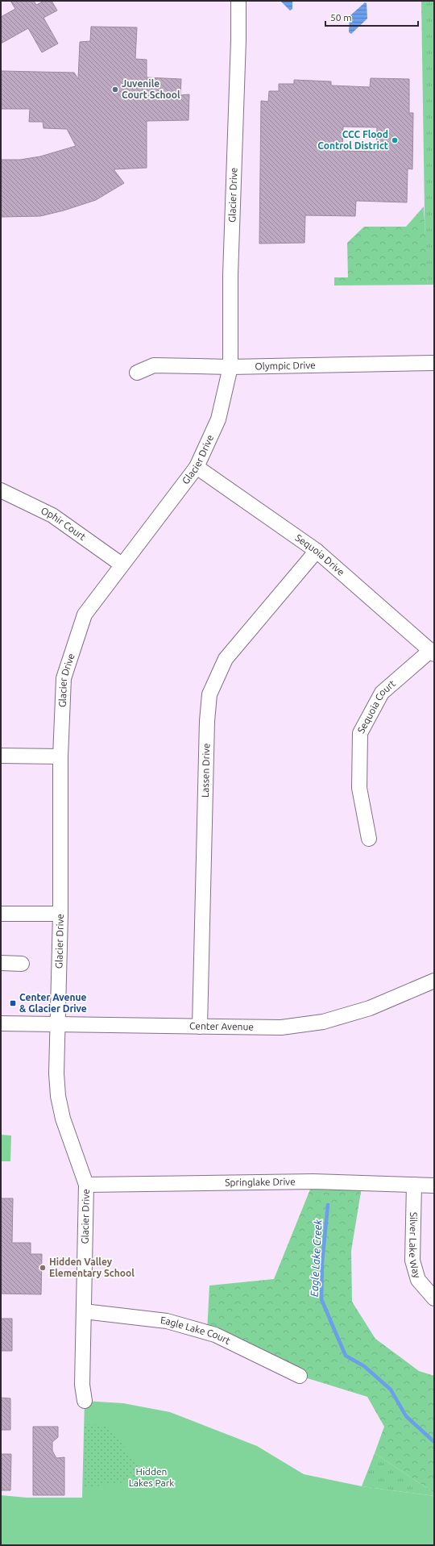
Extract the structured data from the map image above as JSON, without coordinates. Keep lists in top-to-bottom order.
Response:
{
  "streets": {
    "street": [
      "Glacier Drive",
      "Olympic Drive",
      "Ophir Court",
      "Sequoia Drive",
      "Sequoia Court",
      "Lassen Drive",
      "Center Avenue",
      "Springlake Drive",
      "Silver Lake Way",
      "Eagle Lake Court"
    ]
  },
  "crossings": [
    ["Glacier Drive", "Olympic Drive"],
    ["Glacier Drive", "Ophir Court"],
    ["Glacier Drive", "Sequoia Drive"],
    ["Glacier Drive", "Center Avenue"],
    ["Glacier Drive", "Springlake Drive"],
    ["Glacier Drive", "Eagle Lake Court"],
    ["Sequoia Drive", "Sequoia Court"],
    ["Sequoia Drive", "Lassen Drive"],
    ["Lassen Drive", "Center Avenue"],
    ["Springlake Drive", "Silver Lake Way"]
  ],
  "water": ["Eagle Lake Creek"],
  "parks": ["Hidden Lakes Park"],
  "places": {
    "other": ["Juvenile Court School", "CCC Flood Control District", "Hidden Valley Elementary School"],
    "transit": ["Center Avenue & Glacier Drive"]
  },
  "scale_bar": "50 m"
}
